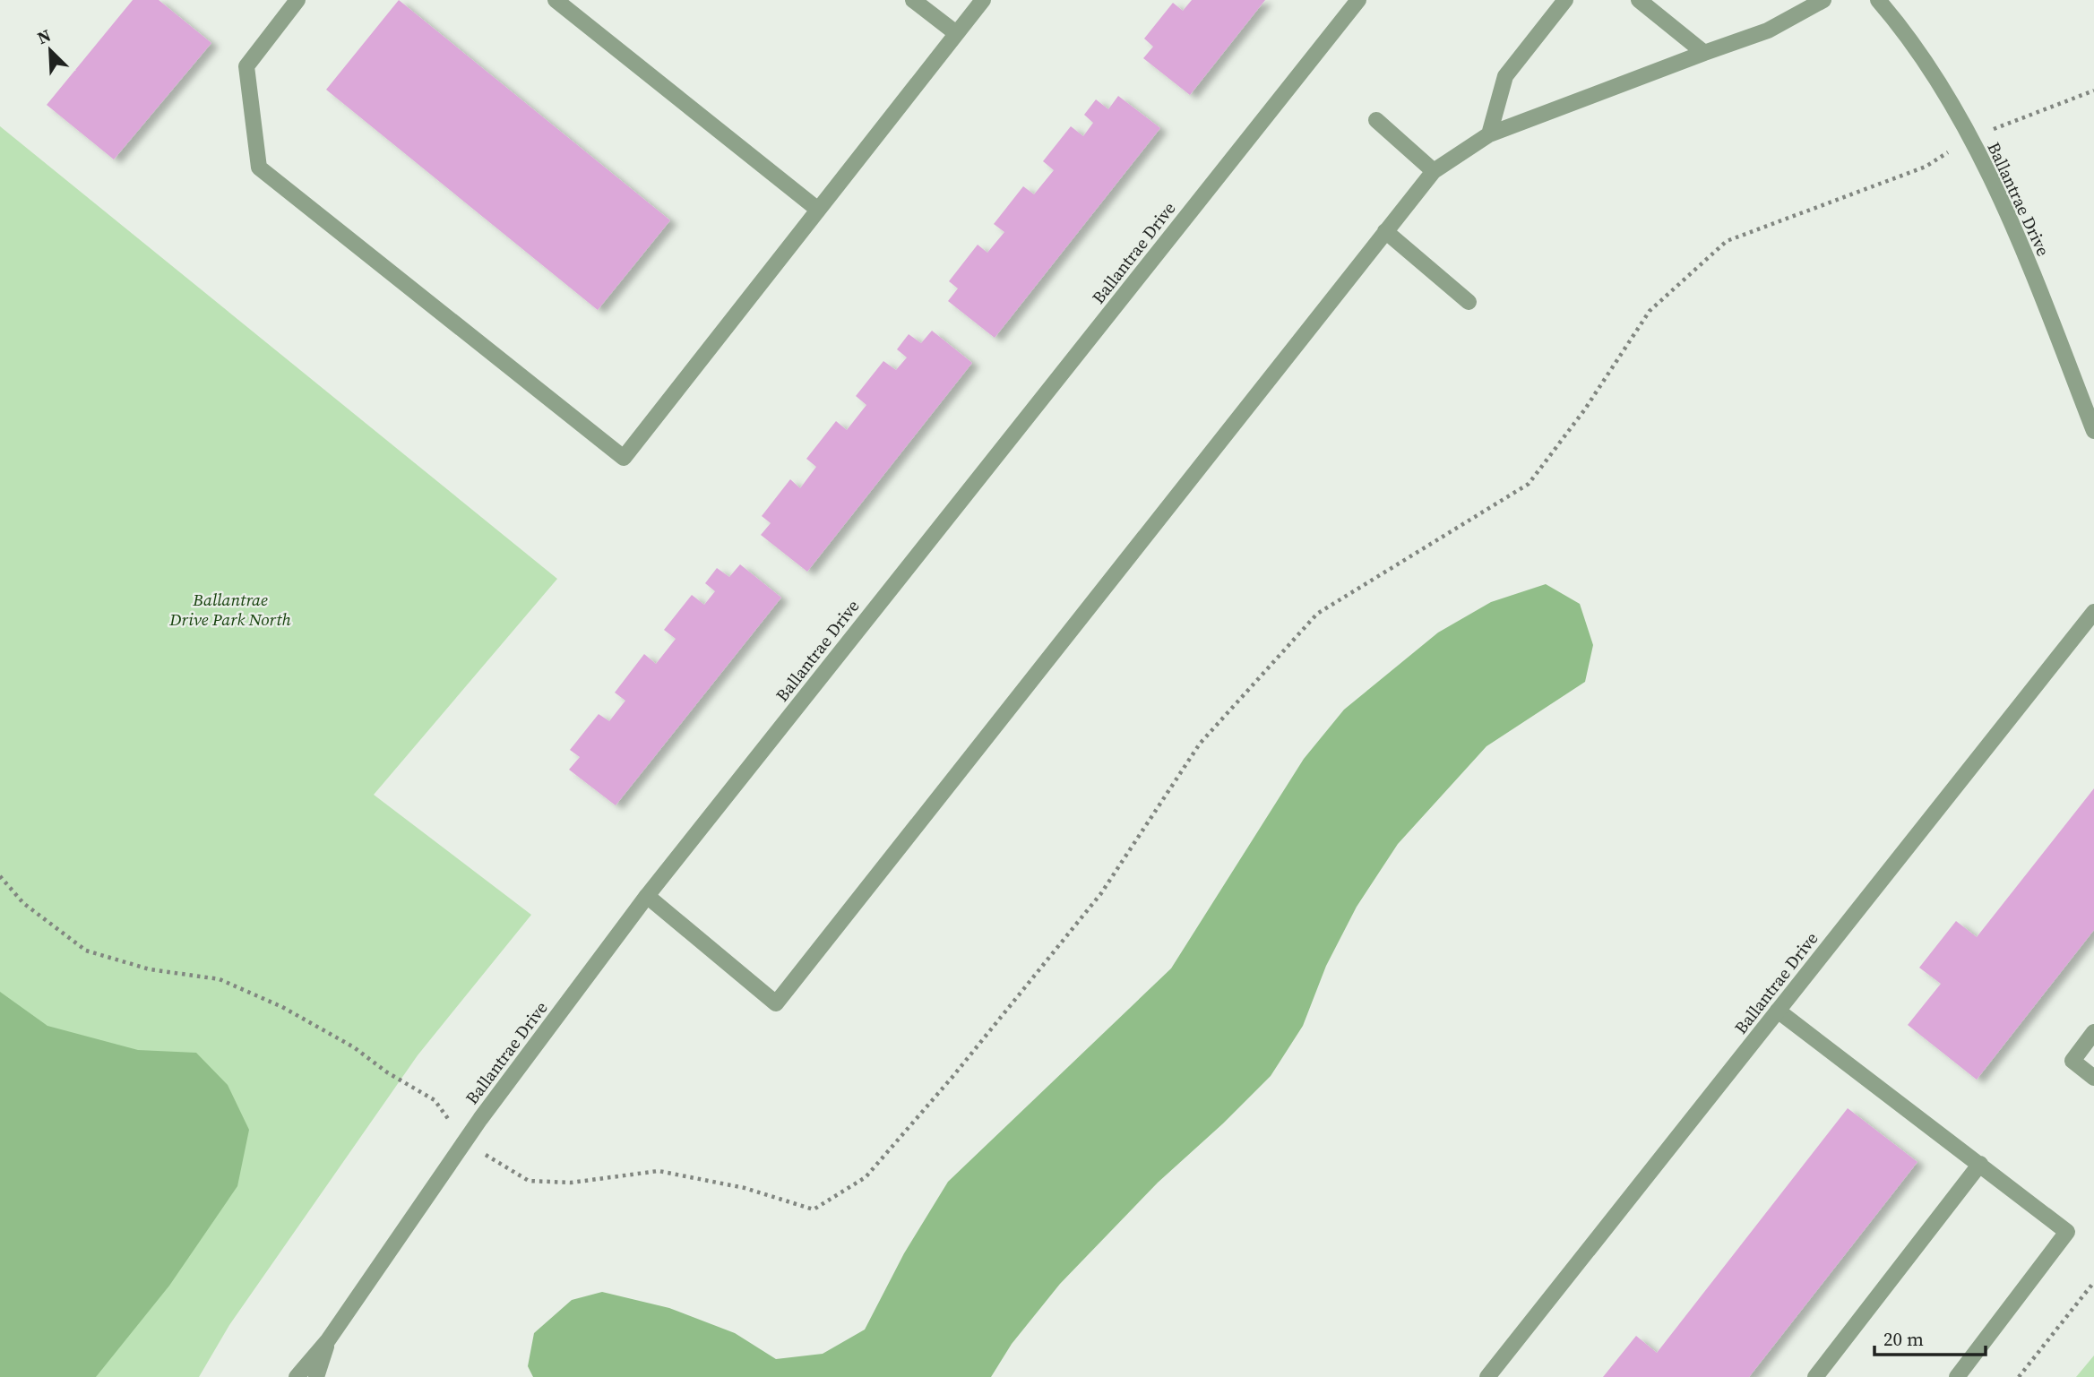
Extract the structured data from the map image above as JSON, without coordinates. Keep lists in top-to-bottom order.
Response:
{
  "streets": {
    "street": ["Ballantrae Drive"]
  },
  "parks": ["Ballantrae Drive Park North"],
  "scale_bar": "20 m",
  "north": "top left"
}
